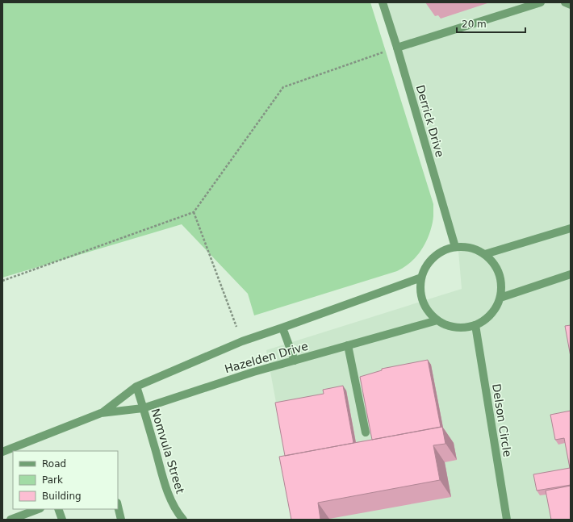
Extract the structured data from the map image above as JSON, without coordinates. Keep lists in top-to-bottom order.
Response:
{
  "streets": {
    "street": [
      "Derrick Drive",
      "Hazelden Drive",
      "Delson Circle",
      "Nomvula Street"
    ]
  },
  "crossings": [
    ["Derrick Drive", "Hazelden Drive"],
    ["Derrick Drive", "Delson Circle"],
    ["Hazelden Drive", "Delson Circle"],
    ["Hazelden Drive", "Nomvula Street"]
  ],
  "legend": ["Road", "Park", "Building"],
  "scale_bar": "20 m"
}
